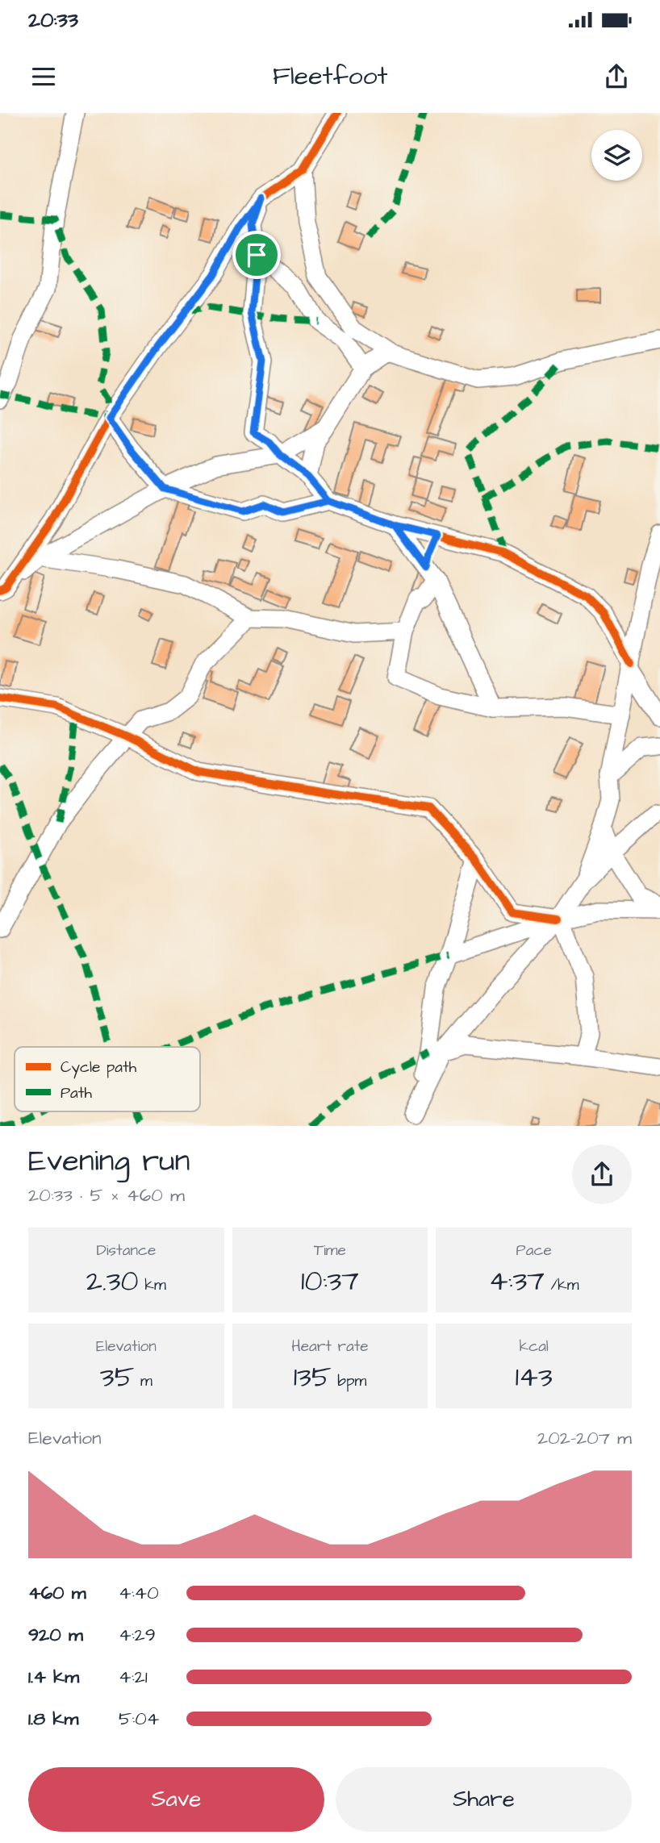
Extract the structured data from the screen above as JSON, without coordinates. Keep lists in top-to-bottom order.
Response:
{
  "legend": ["Cycle path", "Path"],
  "page": {
    "status": "20:33",
    "header": "Fleetfoot",
    "heading": ["Evening run", "20:33 · 5 × 460 m"],
    "stats": [
      ["Distance", "2.30 km"],
      ["Time", "10:37"],
      ["Pace", "4:37 /km"],
      ["Elevation", "35 m"],
      ["Heart rate", "135 bpm"],
      ["kcal", "143"]
    ],
    "chart": ["Elevation", "202–207 m"],
    "list": [
      {
        "name": "460 m",
        "note": "4:40"
      },
      {
        "name": "920 m",
        "note": "4:29"
      },
      {
        "name": "1.4 km",
        "note": "4:21"
      },
      {
        "name": "1.8 km",
        "note": "5:04"
      }
    ],
    "buttons": ["Save", "Share"]
  }
}
